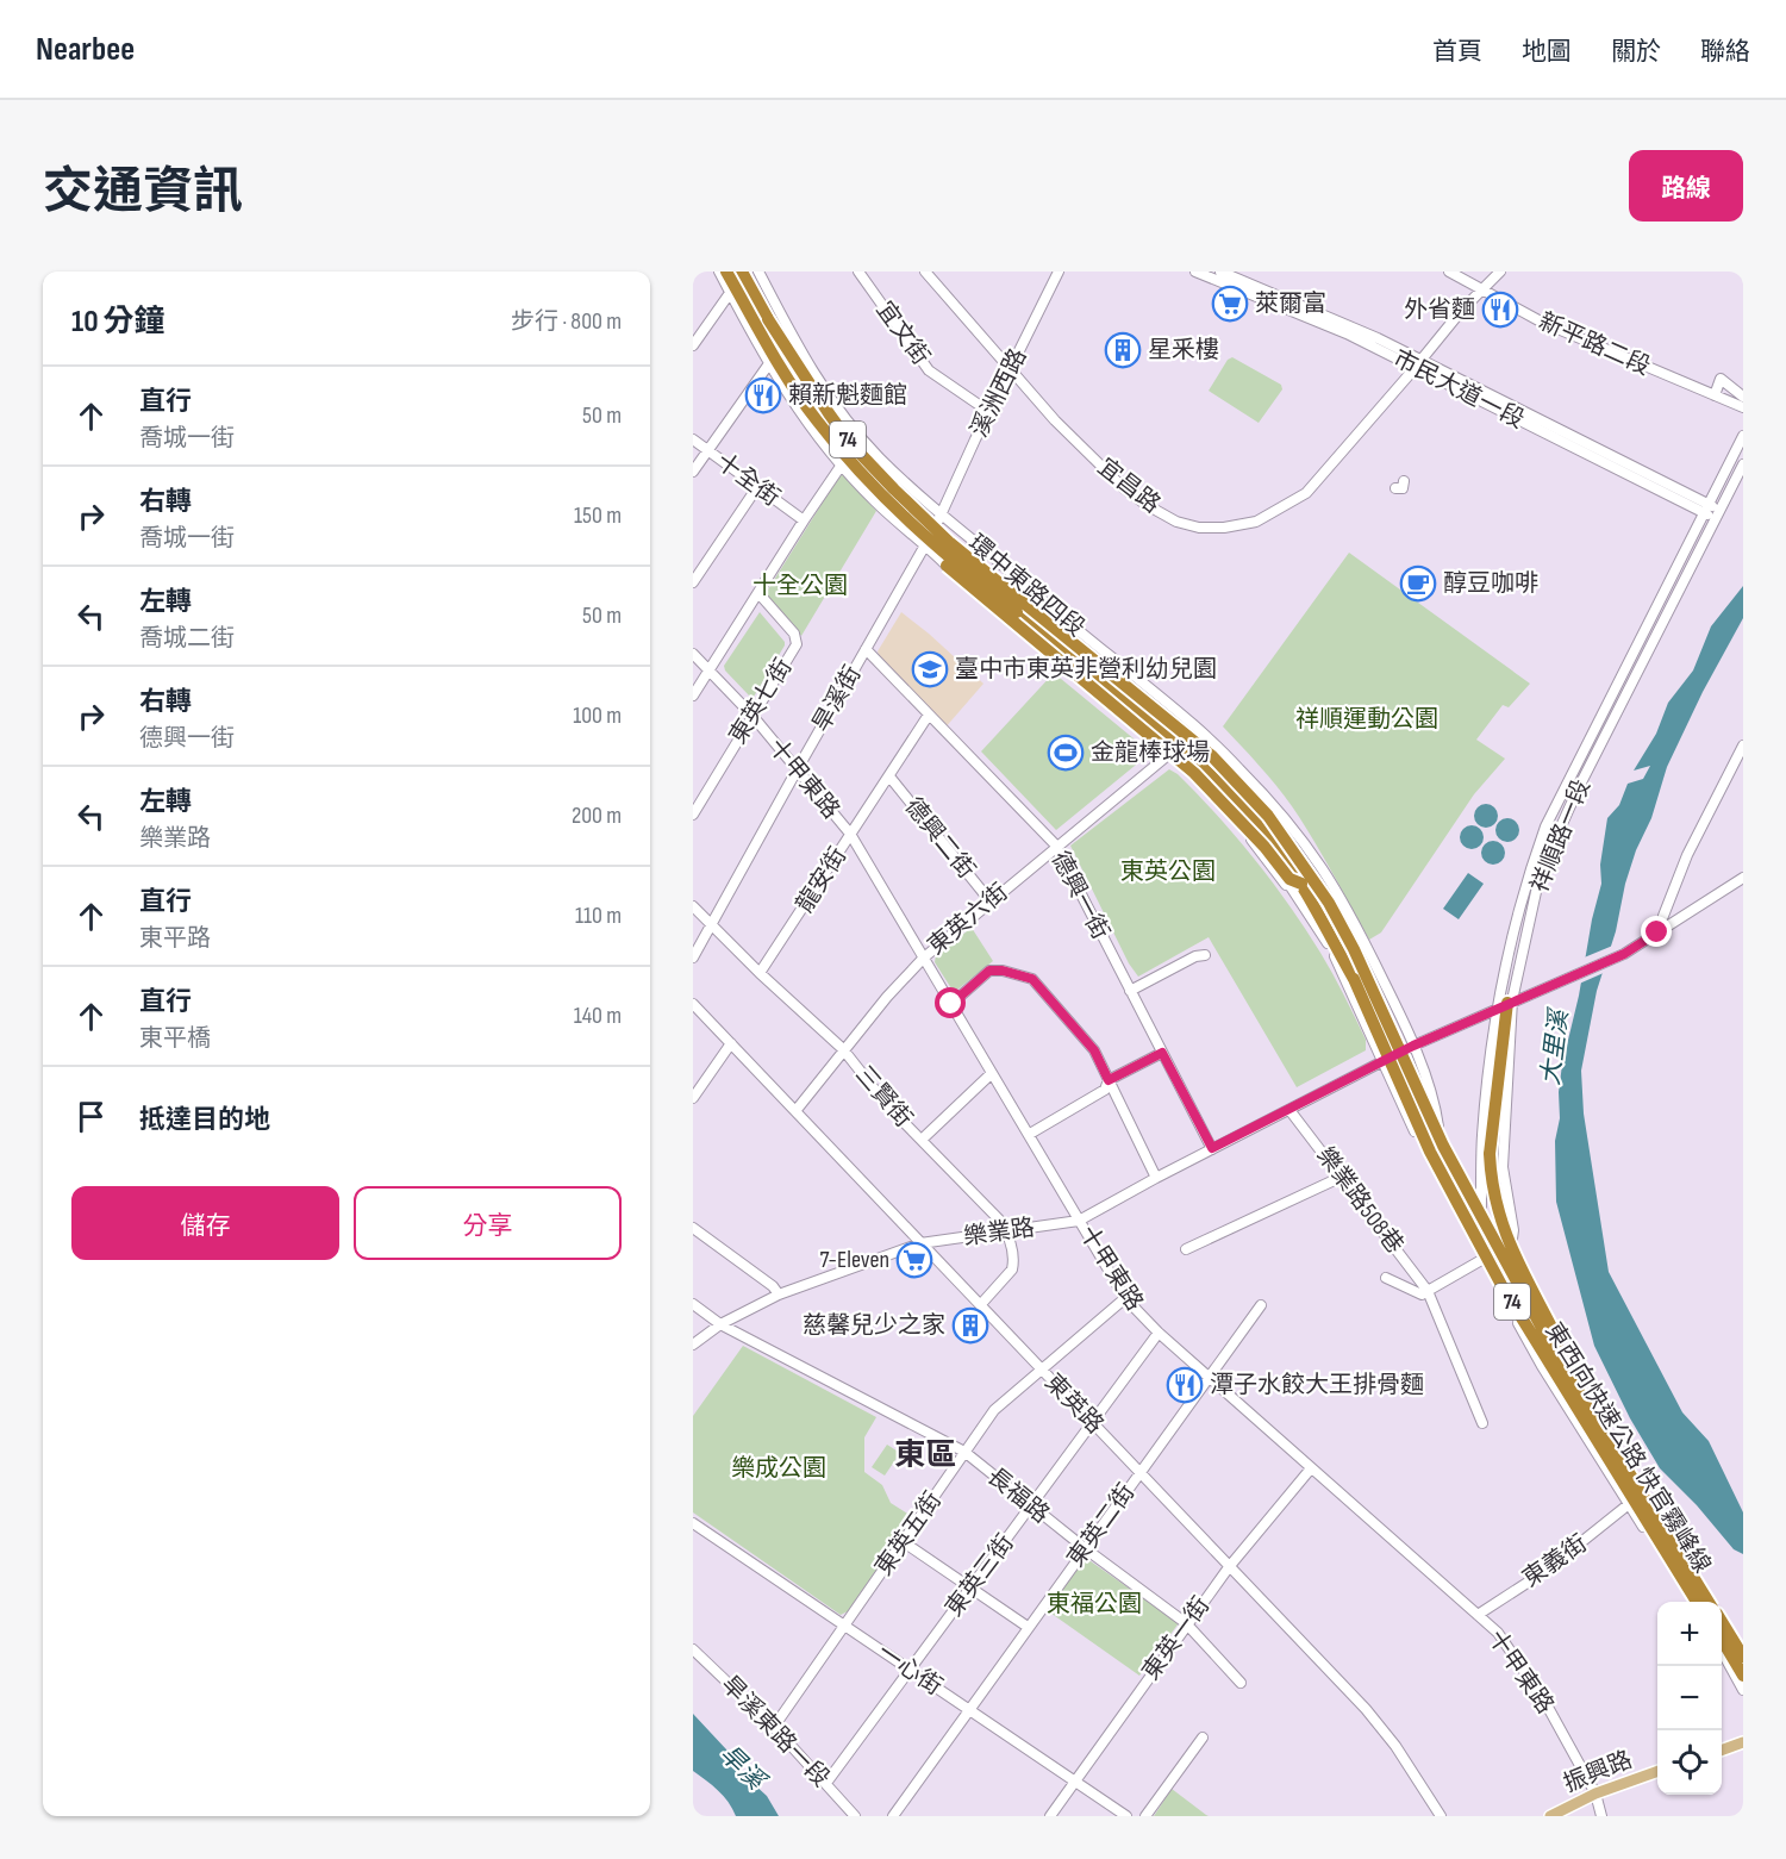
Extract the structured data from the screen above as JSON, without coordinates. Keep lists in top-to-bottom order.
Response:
{
  "streets": {
    "highway": ["74", "東西向快速公路 快官霧峰線"],
    "main road": ["振興路"],
    "street": [
      "宜文街",
      "新平路二段",
      "市民大道一段",
      "溪洲西路",
      "十全街",
      "宜昌路",
      "環中東路四段",
      "旱溪街",
      "東英七街",
      "十甲東路",
      "祥順路一段",
      "德興二街",
      "龍安街",
      "德興一街",
      "東英六街",
      "三賢街",
      "樂業路508巷",
      "樂業路",
      "東英路",
      "長福路",
      "東英二街",
      "東英五街",
      "東義街",
      "東英三街",
      "東英一街",
      "一心街",
      "旱溪東路一段"
    ]
  },
  "crossings": [
    ["宜文街", "溪洲西路"],
    ["新平路二段", "宜昌路"],
    ["市民大道一段", "宜昌路"],
    ["市民大道一段", "祥順路一段"],
    ["溪洲西路", "宜昌路"],
    ["溪洲西路", "環中東路四段"],
    ["溪洲西路", "旱溪街"],
    ["環中東路四段", "旱溪街"],
    ["環中東路四段", "祥順路一段"],
    ["環中東路四段", "東英六街"],
    ["環中東路四段", "樂業路"],
    ["環中東路四段", "東義街"],
    ["旱溪街", "十甲東路"],
    ["旱溪街", "德興一街"],
    ["旱溪街", "三賢街"],
    ["東英七街", "十甲東路"],
    ["十甲東路", "龍安街"],
    ["十甲東路", "東英六街"],
    ["十甲東路", "樂業路"],
    ["十甲東路", "東英二街"],
    ["十甲東路", "東英五街"],
    ["十甲東路", "東義街"],
    ["十甲東路", "東英三街"],
    ["十甲東路", "東英一街"],
    ["十甲東路", "振興路"],
    ["祥順路一段", "樂業路"],
    ["德興二街", "龍安街"],
    ["德興二街", "東英六街"],
    ["龍安街", "德興一街"],
    ["龍安街", "三賢街"],
    ["德興一街", "東英六街"],
    ["德興一街", "樂業路"],
    ["東英六街", "三賢街"],
    ["東英六街", "東英路"],
    ["三賢街", "樂業路"],
    ["樂業路508巷", "樂業路"],
    ["樂業路", "東英路"],
    ["樂業路", "長福路"],
    ["東英路", "東英二街"],
    ["東英路", "東英五街"],
    ["東英路", "東英三街"],
    ["東英路", "東英一街"],
    ["長福路", "東英二街"],
    ["長福路", "東英五街"],
    ["長福路", "東英三街"],
    ["長福路", "東英一街"],
    ["東英二街", "一心街"],
    ["東英五街", "一心街"],
    ["東英五街", "旱溪東路一段"],
    ["東英三街", "一心街"],
    ["東英三街", "旱溪東路一段"],
    ["東英一街", "一心街"]
  ],
  "districts": ["東區"],
  "water": ["大里溪", "旱溪"],
  "parks": [
    "十全公園",
    "祥順運動公園",
    "東英公園",
    "樂成公園",
    "東福公園"
  ],
  "places": {
    "supermarket": ["萊爾富", "7-Eleven"],
    "restaurant": ["外省麵", "賴新魁麵館", "潭子水餃大王排骨麵"],
    "building": ["星釆樓", "慈馨兒少之家"],
    "cafe": ["醇豆咖啡"],
    "school or university": ["臺中市東英非營利幼兒園"],
    "sports": ["金龍棒球場"]
  },
  "page": {
    "header": "Nearbee",
    "nav": [
      "首頁",
      "地圖",
      "關於",
      "聯絡"
    ],
    "title": "交通資訊",
    "buttons": [
      "路線",
      ["儲存", "分享"]
    ],
    "heading": ["10 分鐘", "步行 · 800 m"],
    "list": [
      ["直行", "喬城一街", "50 m"],
      ["右轉", "喬城一街", "150 m"],
      ["左轉", "喬城二街", "50 m"],
      ["右轉", "德興一街", "100 m"],
      ["左轉", "樂業路", "200 m"],
      ["直行", "東平路", "110 m"],
      ["直行", "東平橋", "140 m"],
      "抵達目的地"
    ],
    "map_buttons": ["+", "−"]
  }
}
